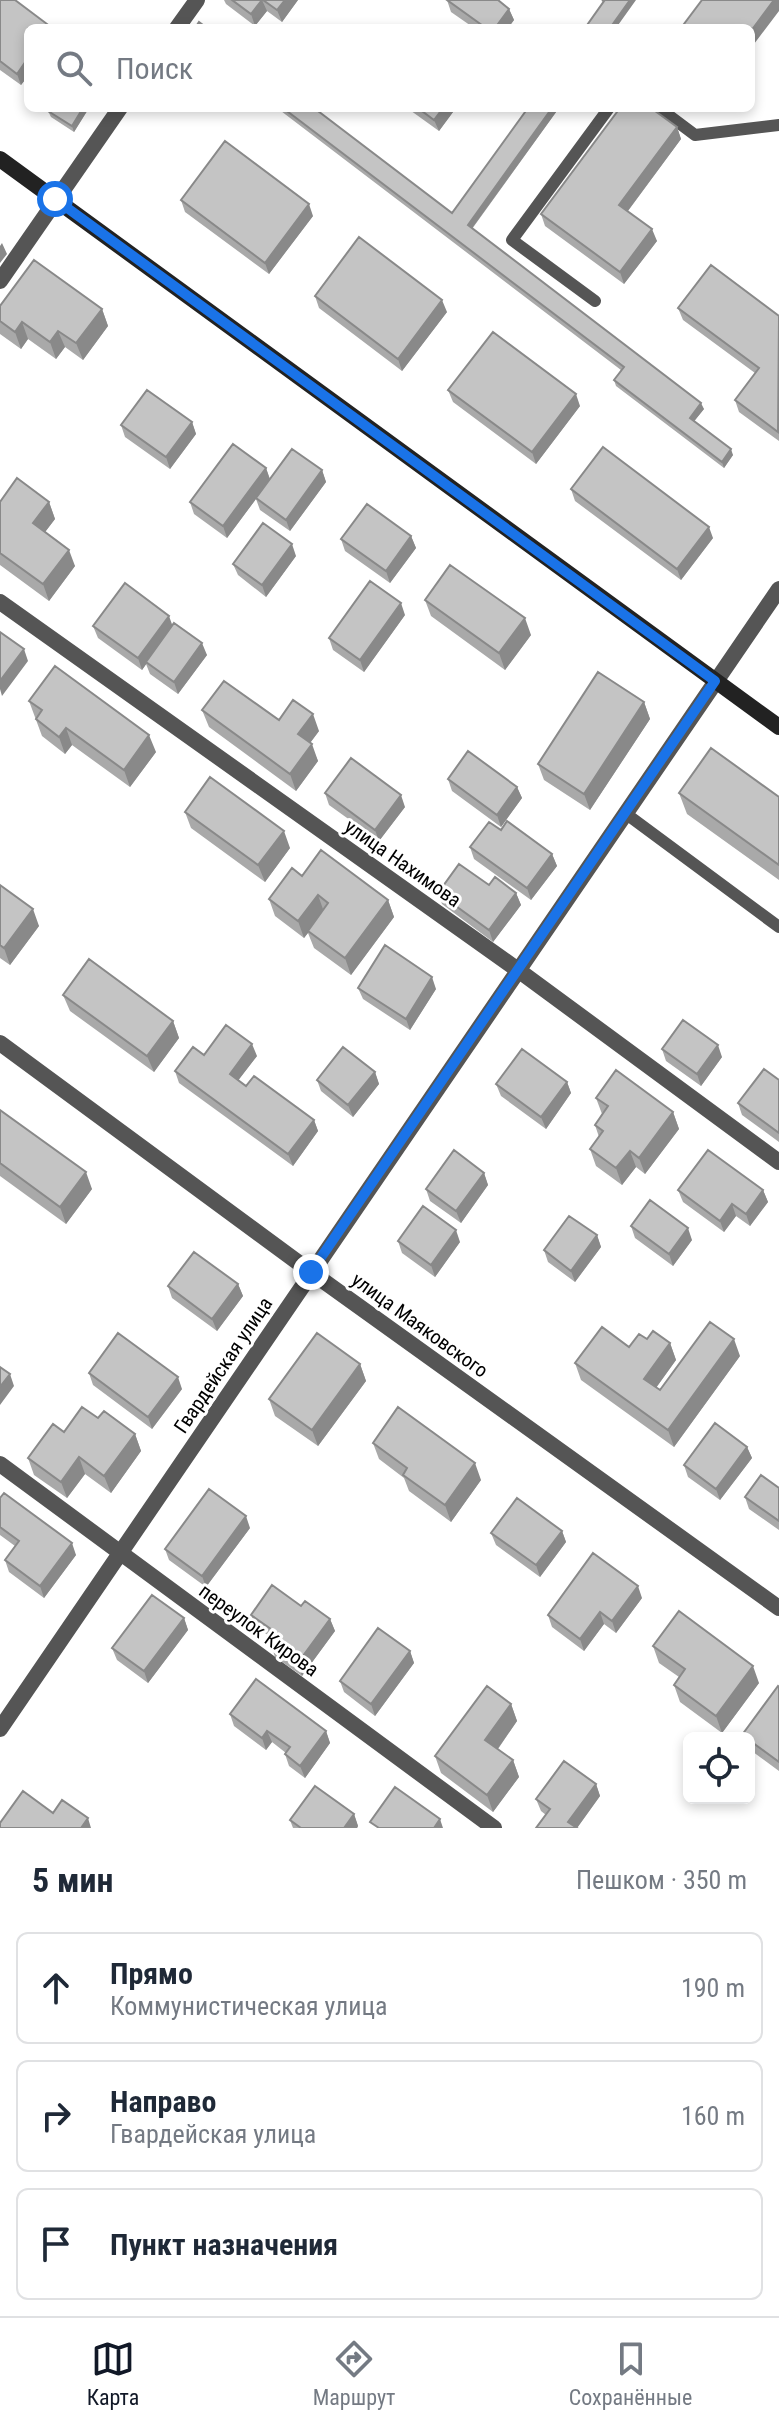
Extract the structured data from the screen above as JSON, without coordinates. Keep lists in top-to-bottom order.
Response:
{
  "streets": {
    "street": [
      "улица Нахимова",
      "улица Маяковского",
      "Гвардейская улица",
      "переулок Кирова"
    ]
  },
  "crossings": [
    ["улица Нахимова", "Гвардейская улица"],
    ["улица Маяковского", "Гвардейская улица"],
    ["Гвардейская улица", "переулок Кирова"]
  ],
  "page": {
    "search": "Поиск",
    "heading": ["5 мин", "Пешком · 350 m"],
    "list": [
      ["Прямо", "Коммунистическая улица", "190 m"],
      ["Направо", "Гвардейская улица", "160 m"],
      "Пункт назначения"
    ],
    "nav": ["Карта", "Маршрут", "Сохранённые"]
  }
}
